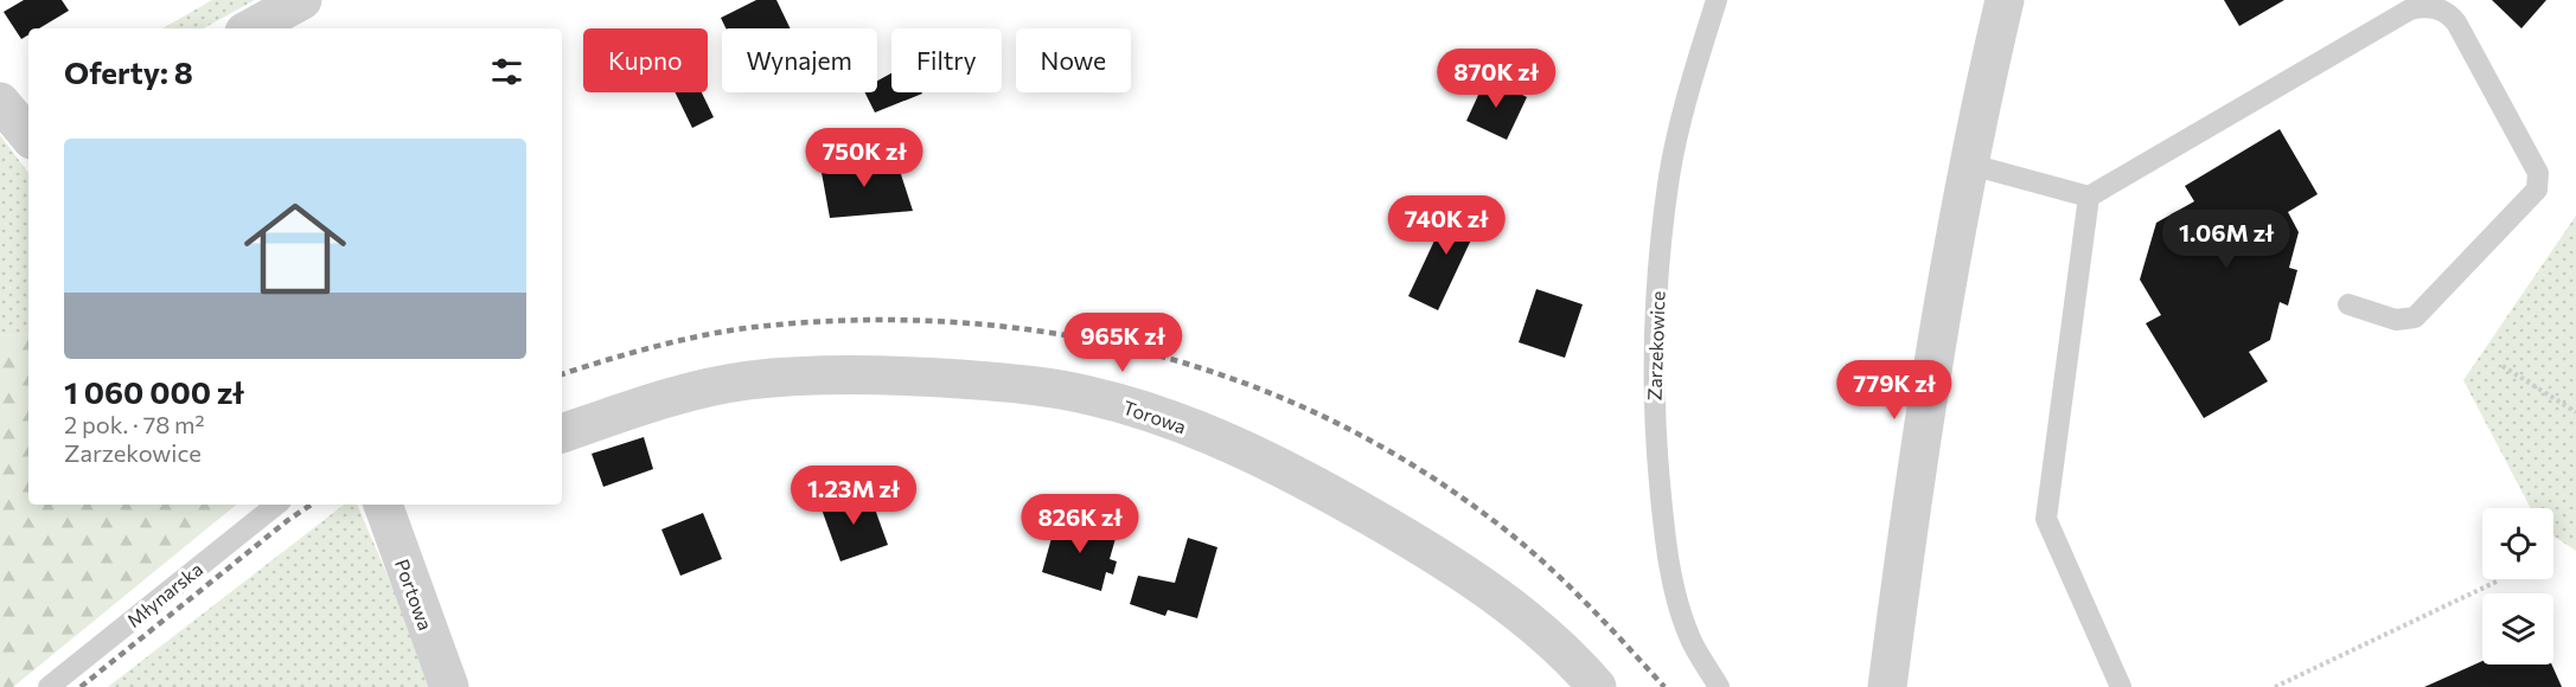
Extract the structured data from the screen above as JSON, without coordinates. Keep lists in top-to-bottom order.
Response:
{
  "streets": {
    "street": ["Torowa", "Portowa"],
    "lane": ["Zarzekowice", "Młynarska"]
  },
  "page": {
    "chip": [
      "Kupno",
      "Wynajem",
      "Filtry",
      "Nowe"
    ],
    "heading": "Oferty: 8",
    "price": [
      "870K zł",
      "750K zł",
      "740K zł",
      "1.06M zł",
      "965K zł",
      "779K zł",
      "1.23M zł",
      "826K zł"
    ],
    "list": [
      {
        "name": "1 060 000 zł",
        "note": "2 pok. · 78 m² · Zarzekowice"
      }
    ]
  }
}
